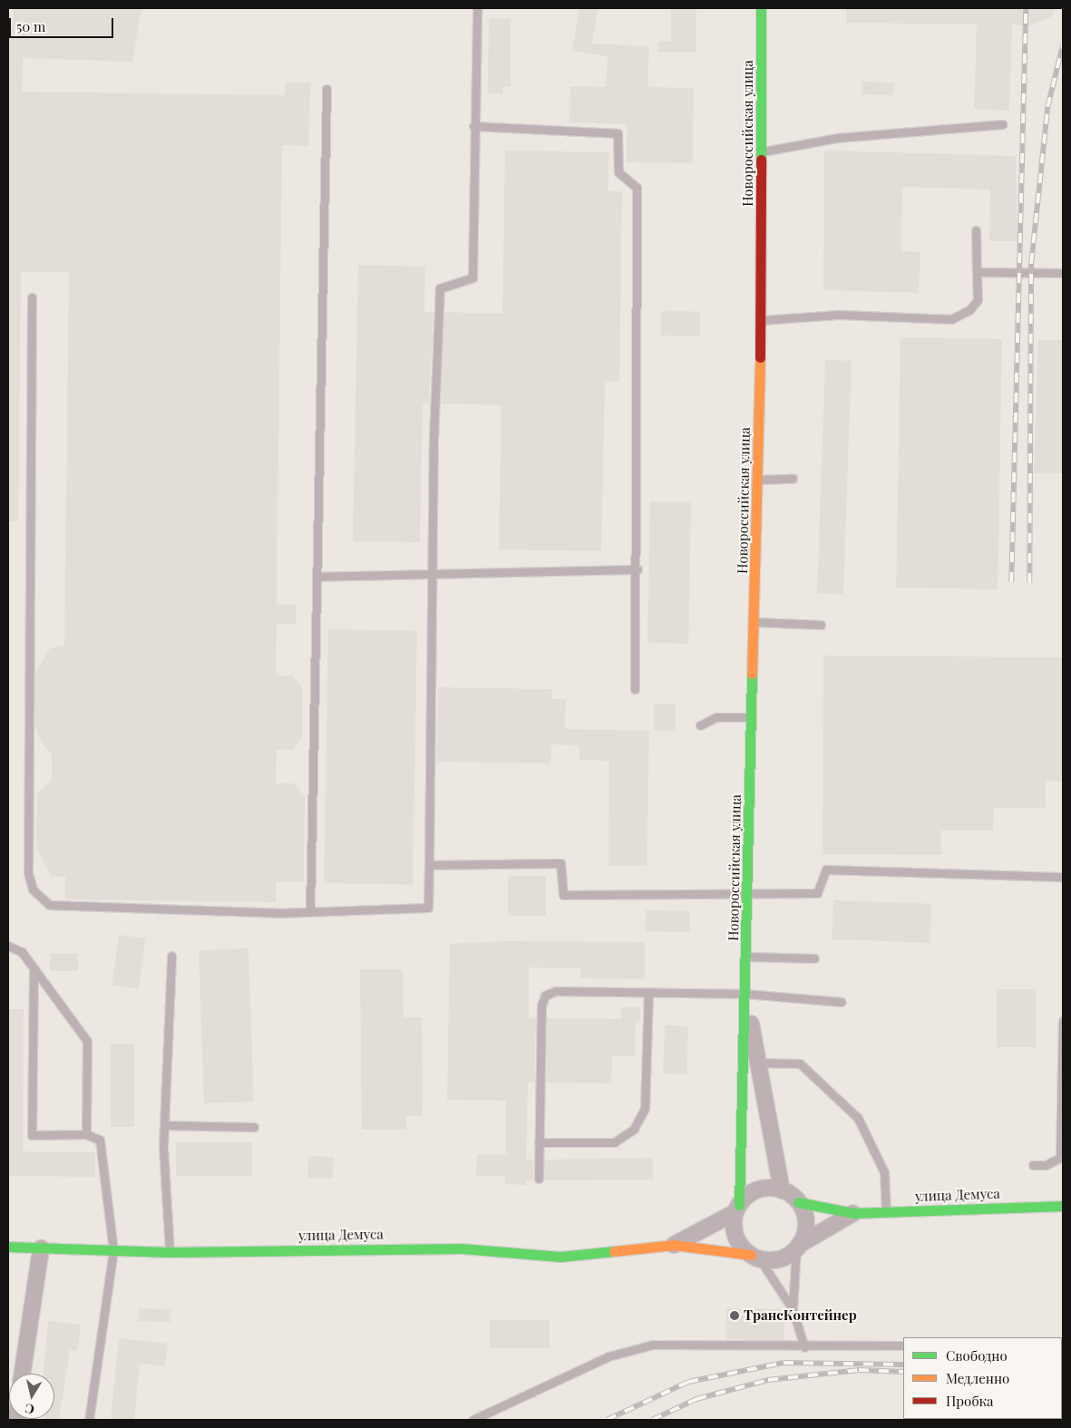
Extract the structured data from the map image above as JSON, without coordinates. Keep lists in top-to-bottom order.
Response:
{
  "streets": {
    "street": ["Новороссийская улица", "улица Демуса"]
  },
  "crossings": [
    ["Новороссийская улица", "улица Демуса"]
  ],
  "places": ["ТрансКонтейнер"],
  "legend": ["Свободно", "Медленно", "Пробка"],
  "scale_bar": "50 m",
  "north": "bottom"
}
